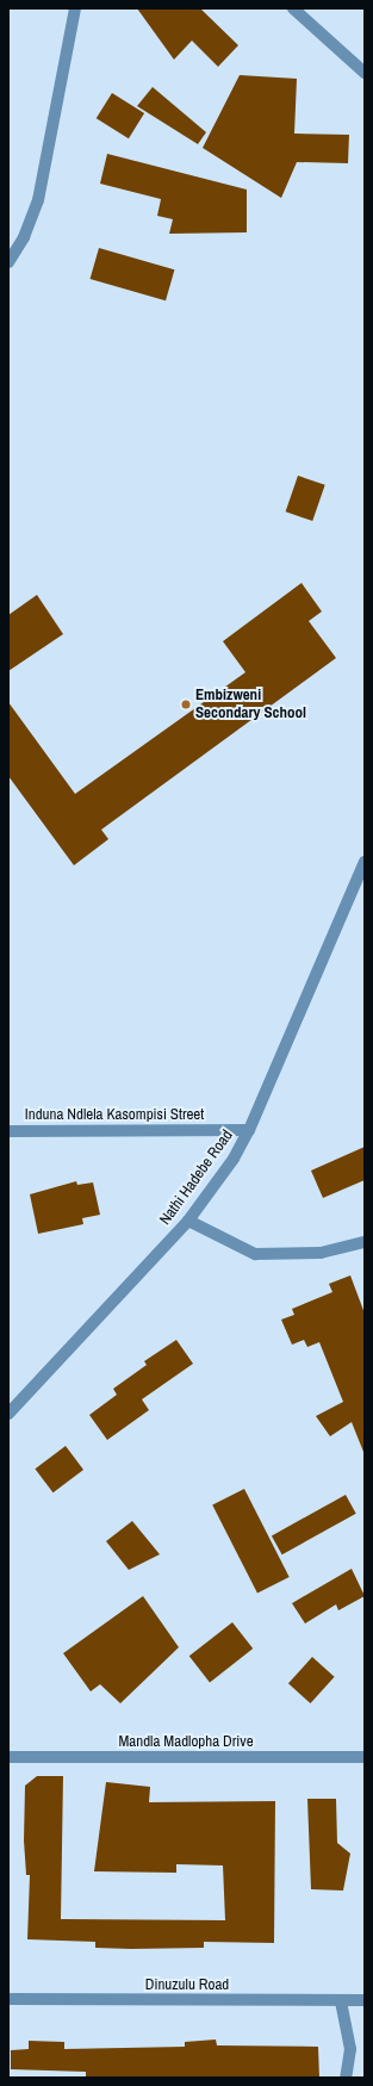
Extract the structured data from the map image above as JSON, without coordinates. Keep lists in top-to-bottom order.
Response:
{
  "streets": {
    "street": [
      "Induna Ndlela Kasompisi Street",
      "Nathi Hadebe Road",
      "Mandla Madlopha Drive",
      "Dinuzulu Road"
    ]
  },
  "crossings": [
    ["Induna Ndlela Kasompisi Street", "Nathi Hadebe Road"]
  ],
  "places": ["Embizweni Secondary School"]
}
